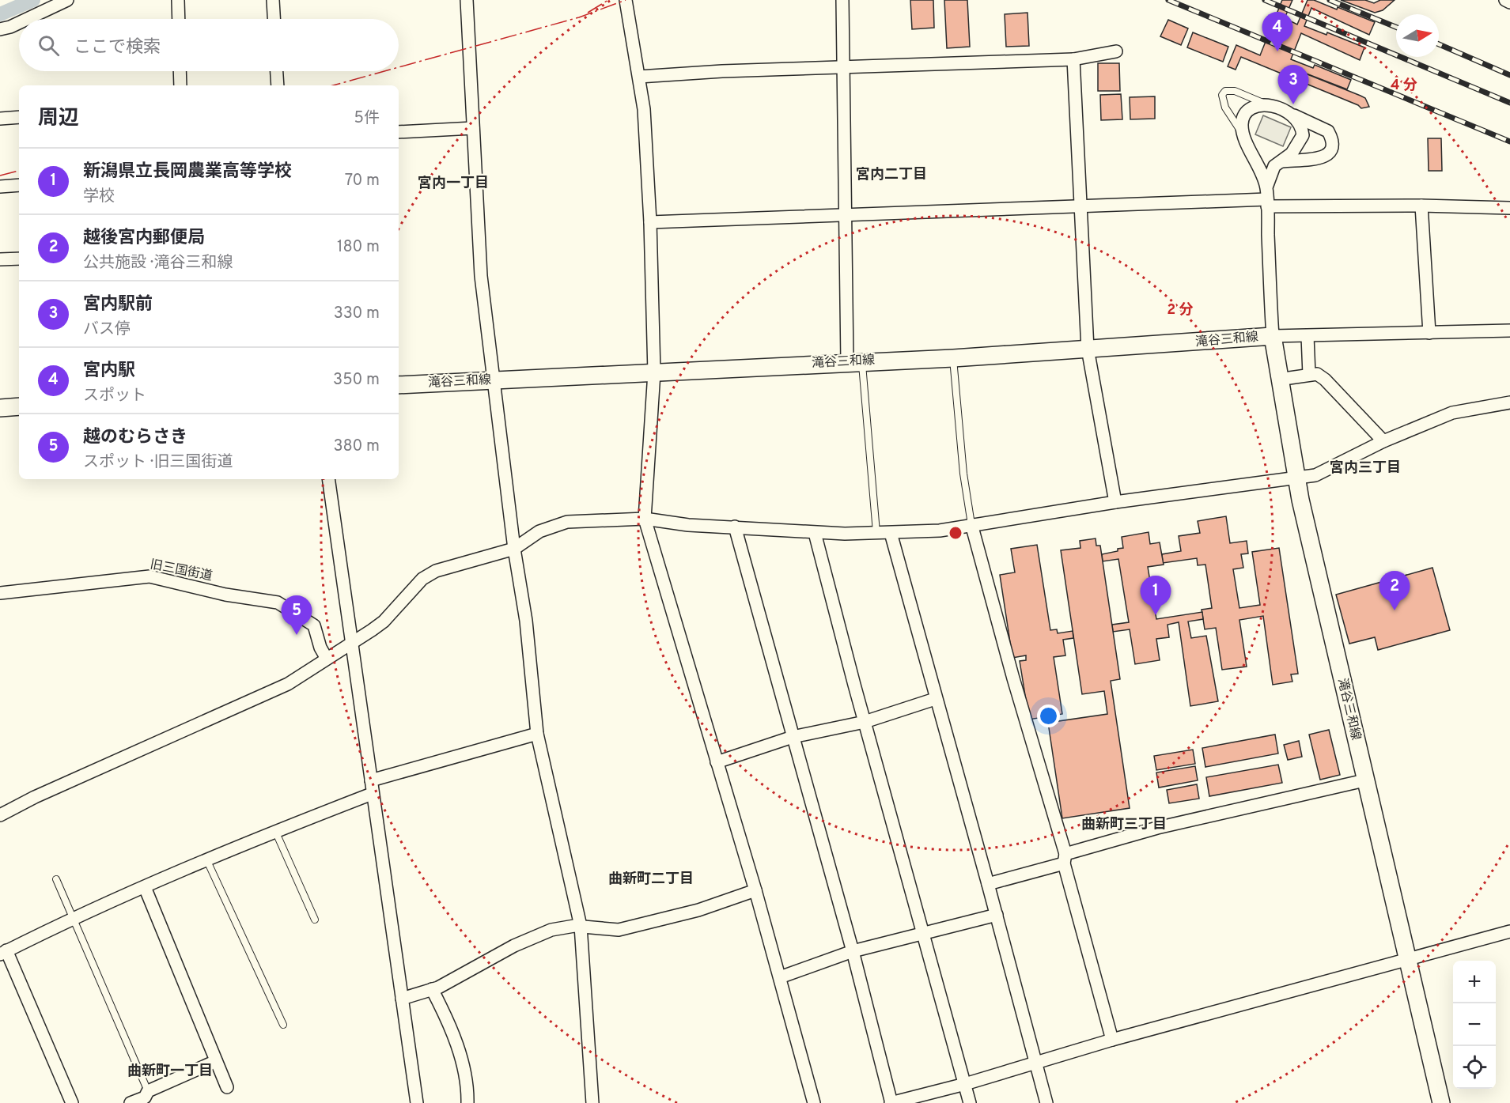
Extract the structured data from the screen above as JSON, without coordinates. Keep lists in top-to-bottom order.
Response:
{
  "streets": {
    "main road": ["滝谷三和線"],
    "street": ["旧三国街道"]
  },
  "districts": [
    "宮内二丁目",
    "宮内一丁目",
    "宮内三丁目",
    "曲新町三丁目",
    "曲新町二丁目",
    "曲新町一丁目"
  ],
  "north": "right",
  "page": {
    "pins": [
      "4",
      "3",
      "2",
      "1",
      "5"
    ],
    "search": "ここで検索",
    "heading": ["周辺", "5件"],
    "list": [
      {
        "mark": "1",
        "name": "新潟県立長岡農業高等学校",
        "note": "学校",
        "value": "70 m"
      },
      {
        "mark": "2",
        "name": "越後宮内郵便局",
        "note": "公共施設 · 滝谷三和線",
        "value": "180 m"
      },
      {
        "mark": "3",
        "name": "宮内駅前",
        "note": "バス停",
        "value": "330 m"
      },
      {
        "mark": "4",
        "name": "宮内駅",
        "note": "スポット",
        "value": "350 m"
      },
      {
        "mark": "5",
        "name": "越のむらさき",
        "note": "スポット · 旧三国街道",
        "value": "380 m"
      }
    ],
    "map_buttons": ["+", "−"]
  },
  "rings": ["4 分", "2 分"]
}
